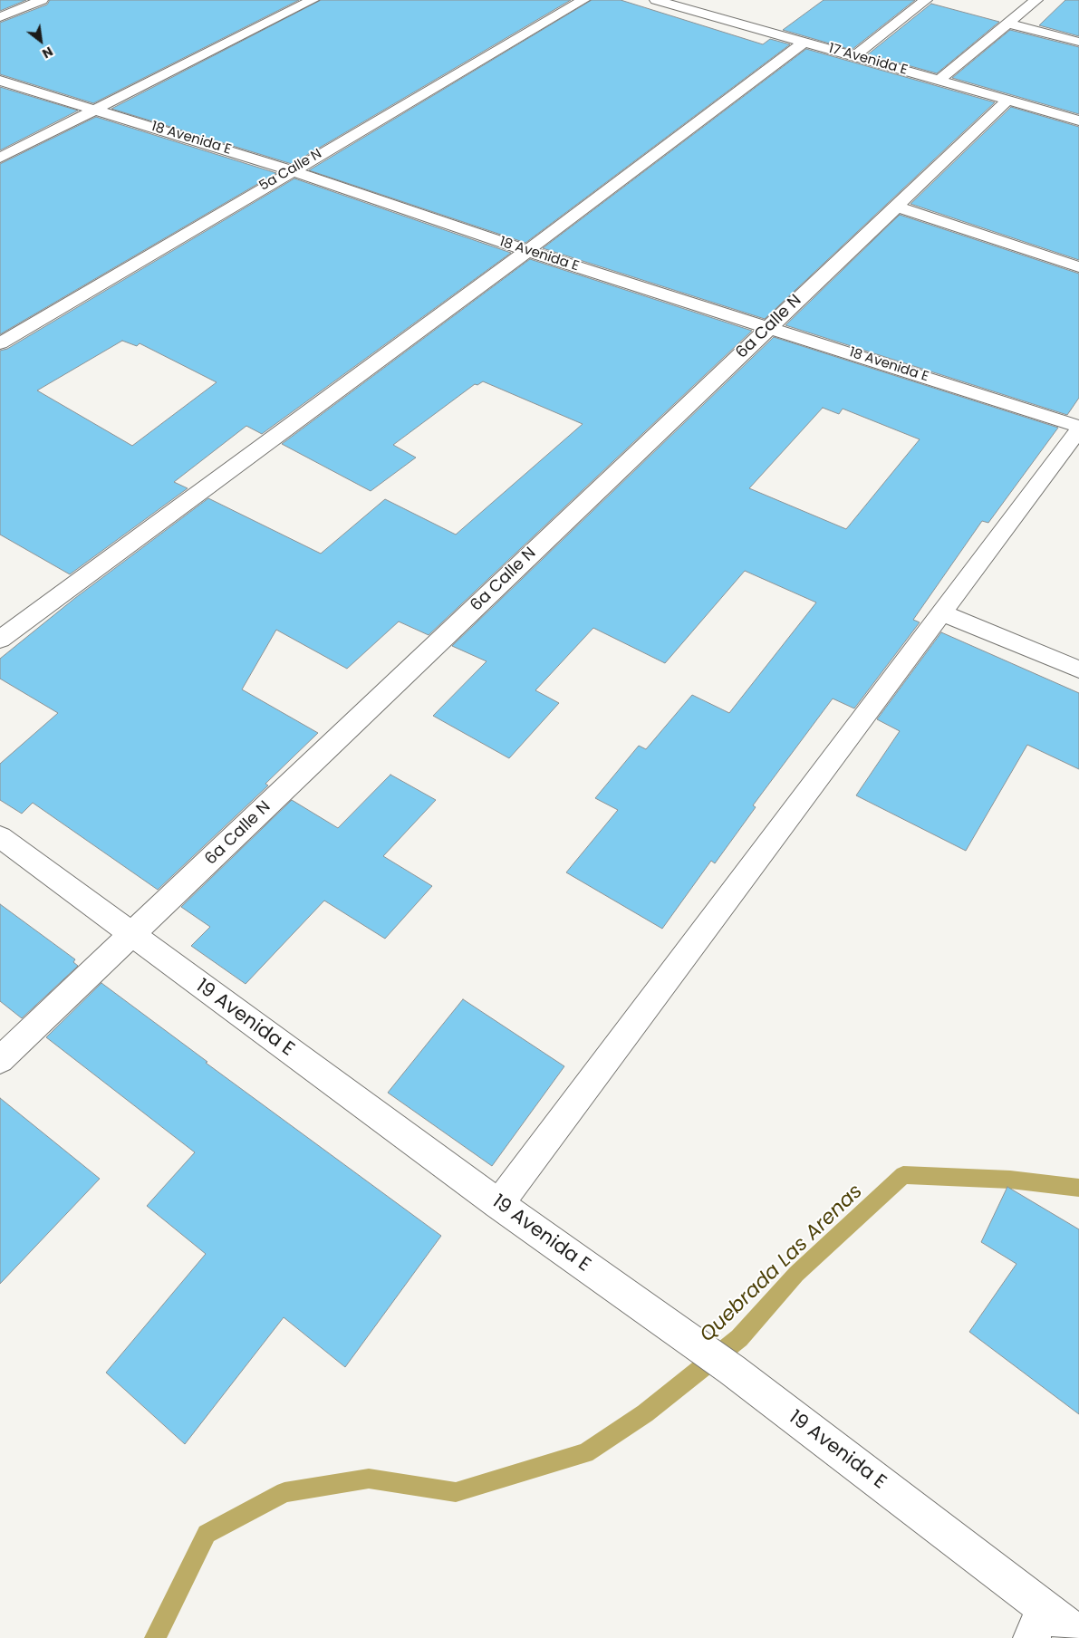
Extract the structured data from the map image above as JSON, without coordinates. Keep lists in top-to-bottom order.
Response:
{
  "streets": {
    "street": [
      "17 Avenida E",
      "18 Avenida E",
      "5a Calle N",
      "6a Calle N",
      "19 Avenida E"
    ]
  },
  "crossings": [
    ["17 Avenida E", "6a Calle N"],
    ["18 Avenida E", "5a Calle N"],
    ["18 Avenida E", "6a Calle N"],
    ["6a Calle N", "19 Avenida E"]
  ],
  "water": ["Quebrada Las Arenas"],
  "north": "bottom right"
}
